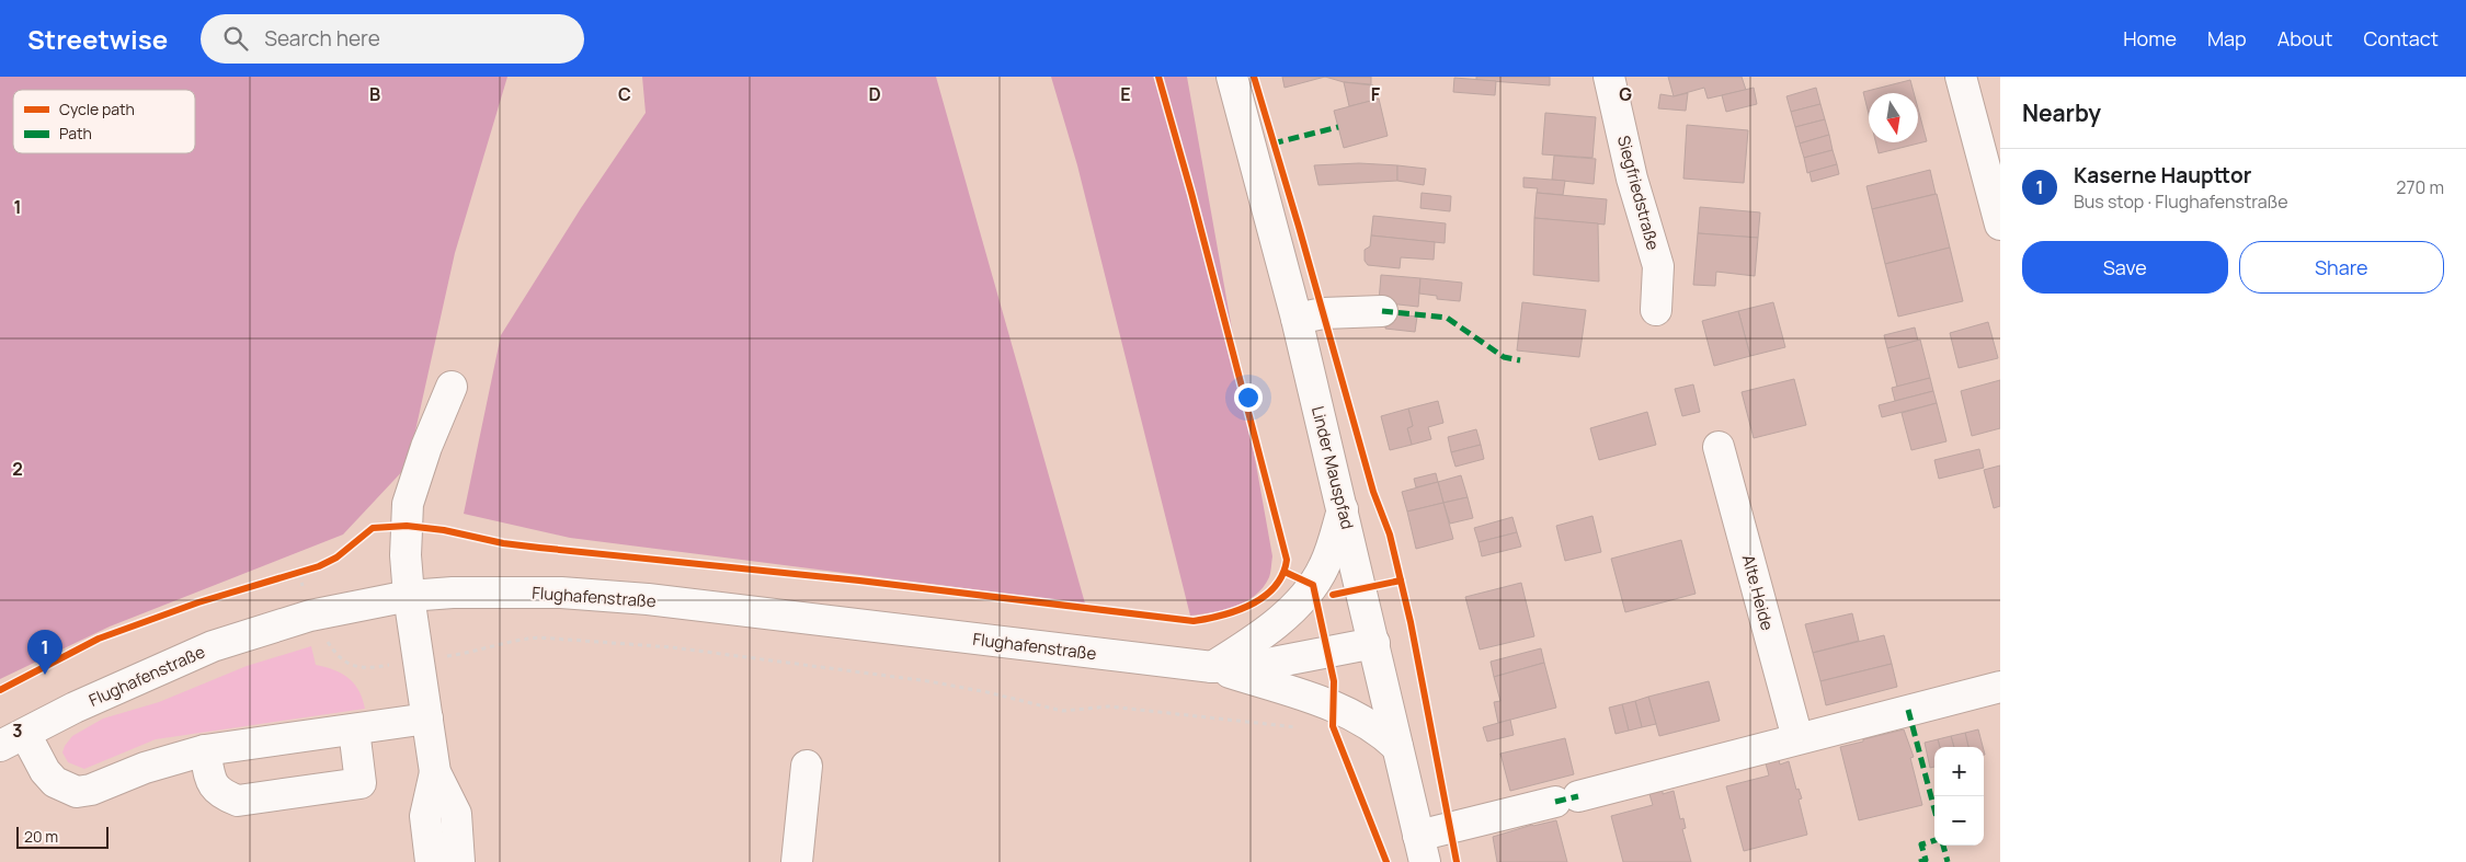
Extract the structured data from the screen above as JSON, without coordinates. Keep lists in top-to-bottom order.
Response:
{
  "streets": {
    "street": [
      "Siegfriedstraße",
      "Linder Mauspfad",
      "Alte Heide",
      "Flughafenstraße"
    ]
  },
  "crossings": [
    ["Linder Mauspfad", "Flughafenstraße"]
  ],
  "legend": ["Cycle path", "Path"],
  "scale_bar": "20 m",
  "north": "bottom",
  "page": {
    "header": "Streetwise",
    "search": "Search here",
    "nav": [
      "Home",
      "Map",
      "About",
      "Contact"
    ],
    "heading": "Nearby",
    "list": [
      {
        "mark": "1",
        "name": "Kaserne Haupttor",
        "note": "Bus stop · Flughafenstraße",
        "value": "270 m"
      }
    ],
    "buttons": ["Save", "Share"],
    "pins": "1",
    "map_buttons": ["+", "−"],
    "scale": "20 m"
  },
  "grid": {
    "columns": [
      "B",
      "C",
      "D",
      "E",
      "F",
      "G"
    ],
    "rows": ["1", "2", "3"]
  }
}
